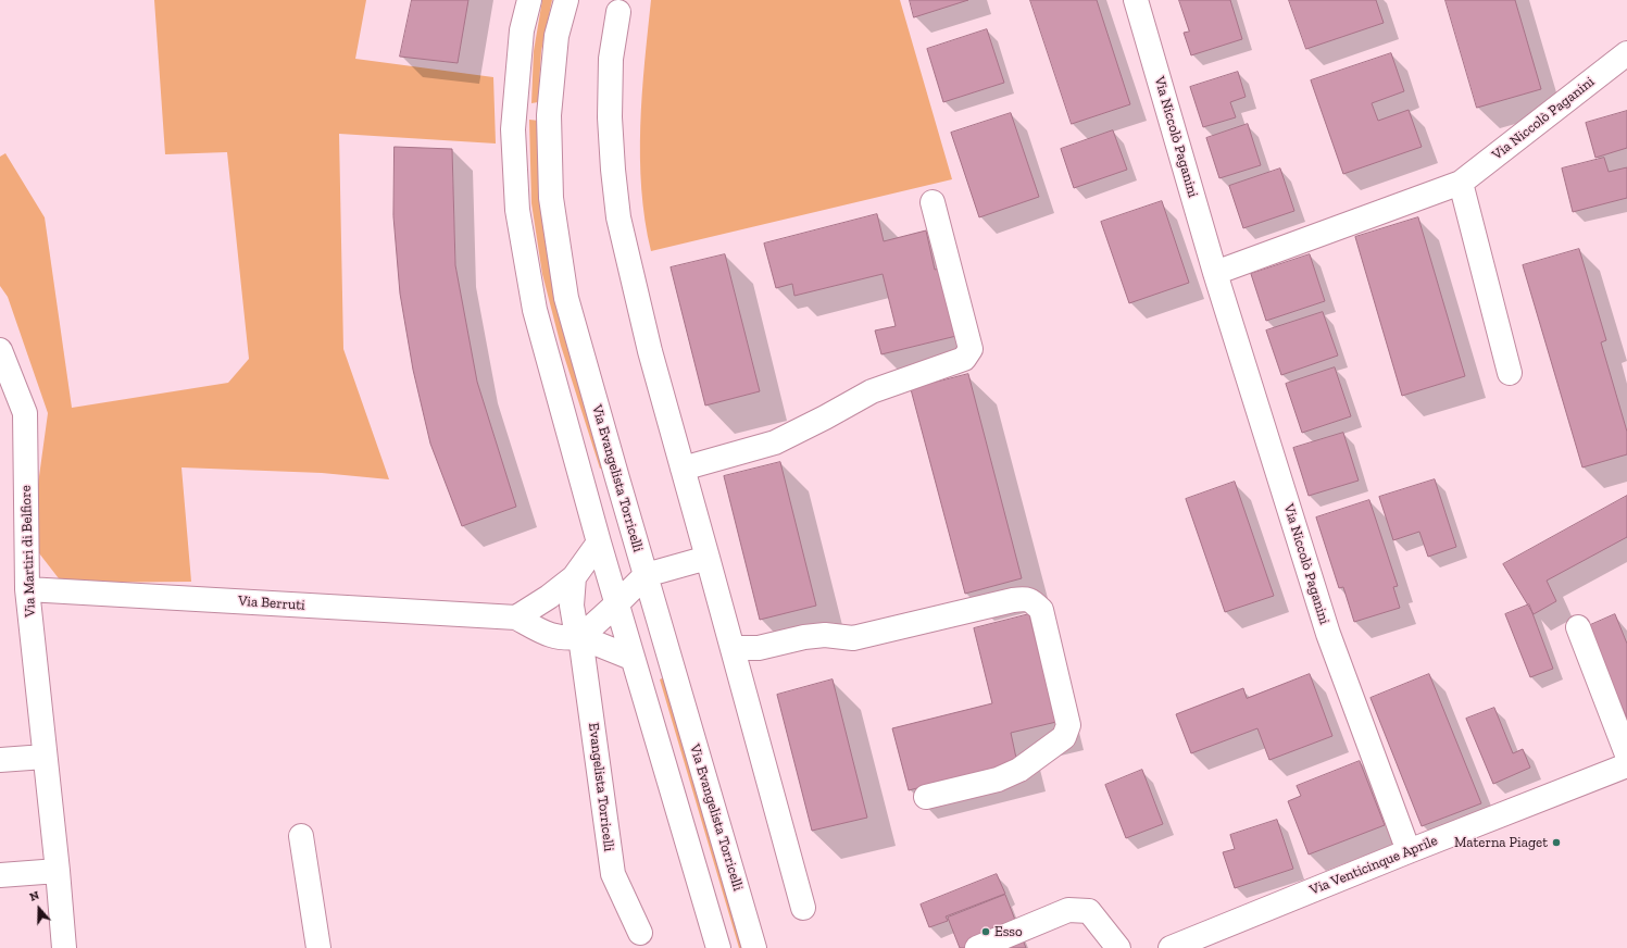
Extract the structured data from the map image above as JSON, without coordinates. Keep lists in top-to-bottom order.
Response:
{
  "streets": {
    "street": [
      "Via Niccolò Paganini",
      "Via Evangelista Torricelli",
      "Via Martiri di Belfiore",
      "Via Berruti",
      "Evangelista Torricelli",
      "Via Venticinque Aprile"
    ]
  },
  "crossings": [
    ["Via Niccolò Paganini", "Via Venticinque Aprile"],
    ["Via Martiri di Belfiore", "Via Berruti"],
    ["Via Berruti", "Evangelista Torricelli"]
  ],
  "places": ["Materna Piaget", "Esso"],
  "north": "top"
}
